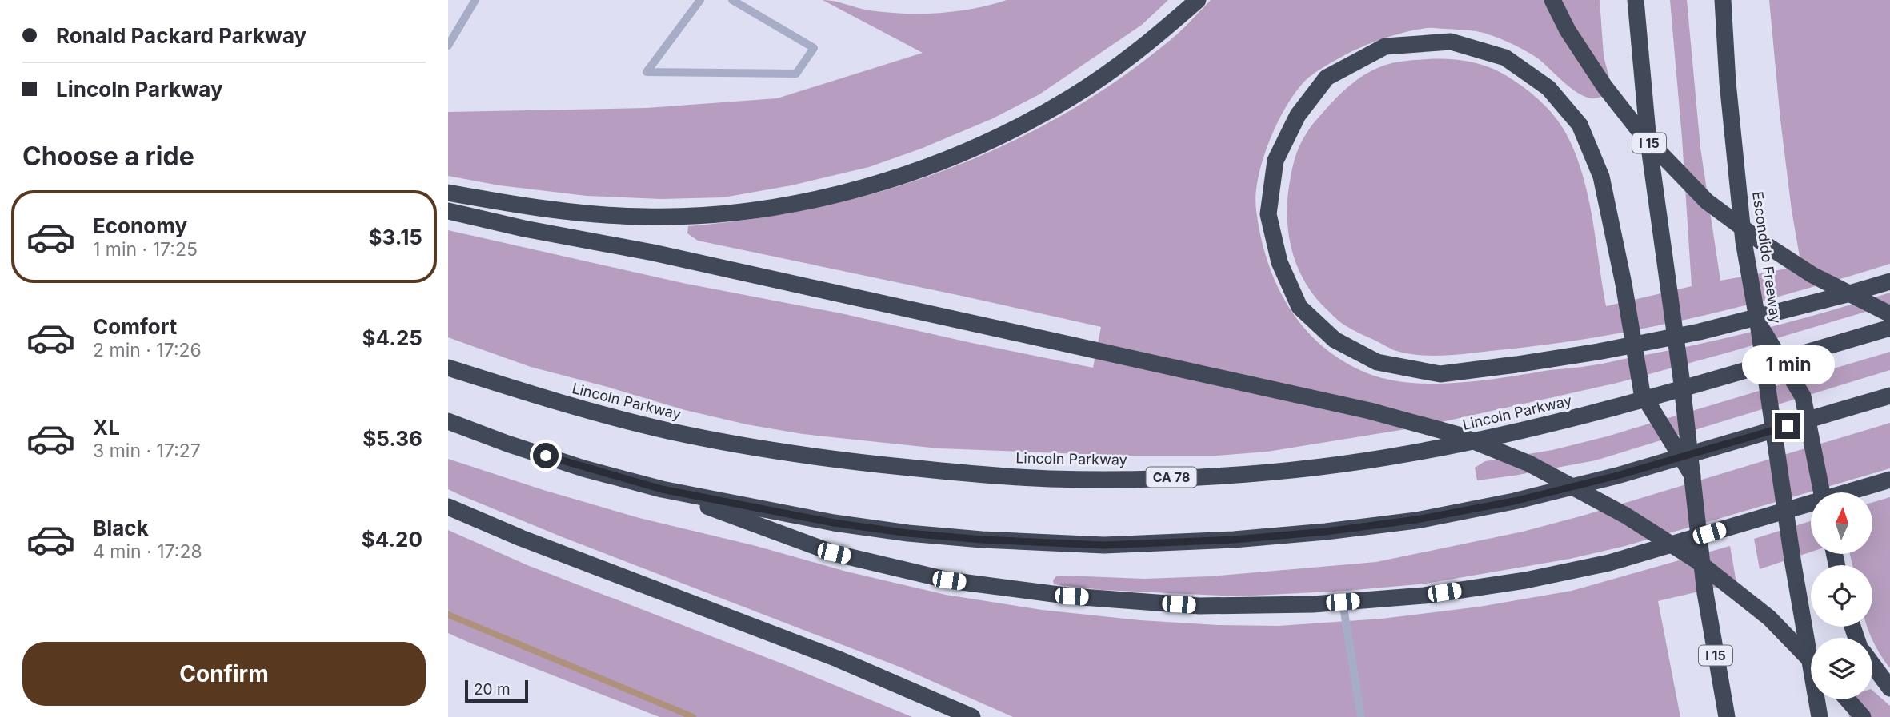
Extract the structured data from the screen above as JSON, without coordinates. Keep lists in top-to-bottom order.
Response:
{
  "streets": {
    "highway": [
      "I 15",
      "Escondido Freeway",
      "Lincoln Parkway",
      "CA 78"
    ]
  },
  "scale_bar": "20 m",
  "north": "top",
  "page": {
    "banner": ["Ronald Packard Parkway", "Lincoln Parkway"],
    "heading": "Choose a ride",
    "list": [
      {
        "name": "Economy",
        "note": "1 min · 17:25",
        "value": "$3.15"
      },
      {
        "name": "Comfort",
        "note": "2 min · 17:26",
        "value": "$4.25"
      },
      {
        "name": "XL",
        "note": "3 min · 17:27",
        "value": "$5.36"
      },
      {
        "name": "Black",
        "note": "4 min · 17:28",
        "value": "$4.20"
      }
    ],
    "bubble": "1 min",
    "buttons": "Confirm",
    "scale": "20 m"
  }
}
